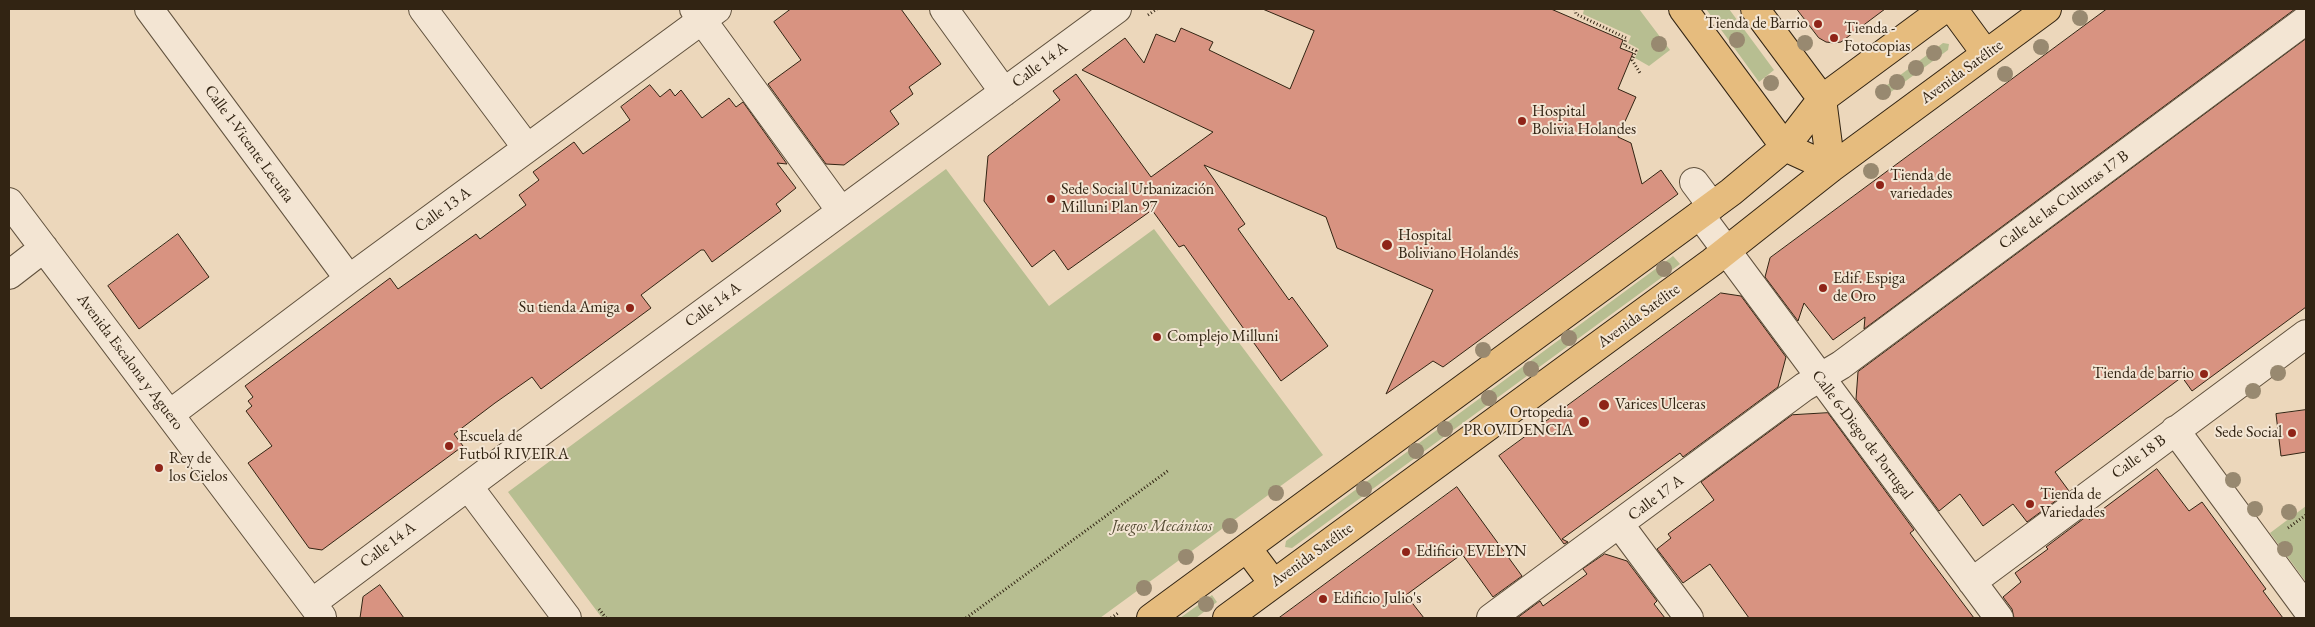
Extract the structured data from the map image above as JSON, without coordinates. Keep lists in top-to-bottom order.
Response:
{
  "streets": {
    "main road": ["Avenida Satélite"],
    "street": [
      "Calle 14 A",
      "Calle 1-Vicente Lecuña",
      "Calle de las Culturas 17 B",
      "Calle 13 A",
      "Avenida Escalona y Aguero",
      "Calle 6-Diego de Portugal",
      "Calle 18 B",
      "Calle 17 A"
    ]
  },
  "crossings": [
    ["Calle 14 A", "Avenida Escalona y Aguero"],
    ["Avenida Satélite", "Calle 6-Diego de Portugal"],
    ["Calle 1-Vicente Lecuña", "Calle 13 A"],
    ["Calle de las Culturas 17 B", "Calle 6-Diego de Portugal"],
    ["Calle de las Culturas 17 B", "Calle 17 A"],
    ["Calle 13 A", "Avenida Escalona y Aguero"],
    ["Calle 6-Diego de Portugal", "Calle 18 B"],
    ["Calle 6-Diego de Portugal", "Calle 17 A"]
  ],
  "parks": ["Juegos Mecánicos"],
  "places": [
    "Tienda de Barrio",
    "Tienda - Fotocopias",
    "Hospital Bolivia Holandes",
    "Tienda de variedades",
    "Sede Social Urbanización Milluni Plan 97",
    "Hospital Boliviano Holandés",
    "Edif. Espiga de Oro",
    "Su tienda Amiga",
    "Complejo Milluni",
    "Tienda de barrio",
    "Varices Ulceras",
    "Ortopedia PROVIDENCIA",
    "Sede Social",
    "Escuela de Futbol RIVEIRA",
    "Rey de los Cielos",
    "Tienda de Variedades",
    "Edificio EVELYN",
    "Edificio Julio's"
  ]
}
